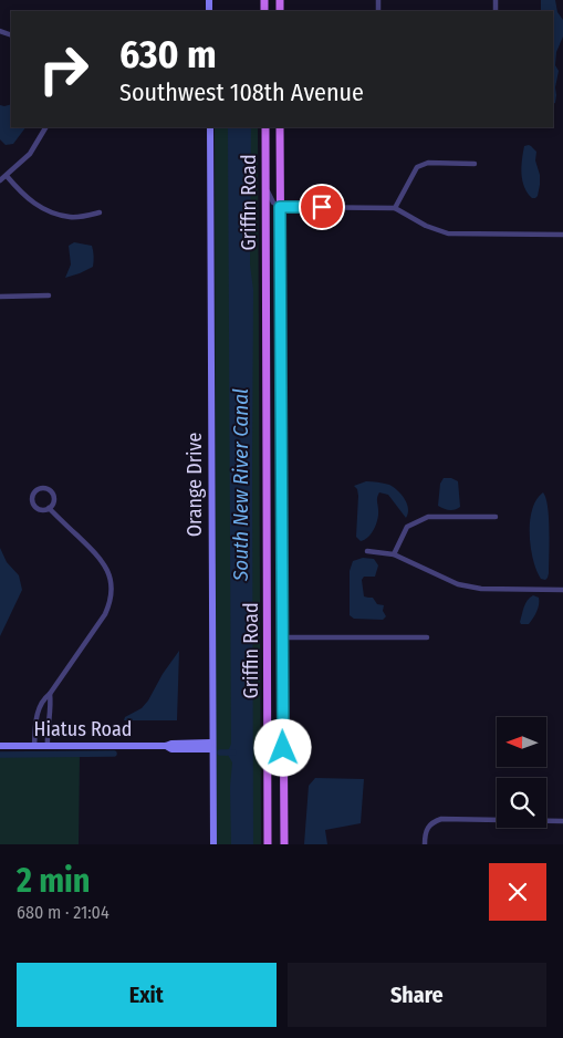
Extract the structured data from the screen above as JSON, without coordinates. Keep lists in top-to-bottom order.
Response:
{
  "streets": {
    "main road": ["Griffin Road"],
    "street": ["Orange Drive", "Hiatus Road"]
  },
  "crossings": [
    ["Orange Drive", "Hiatus Road"]
  ],
  "water": ["South New River Canal"],
  "north": "left",
  "page": {
    "turn": ["630 m", "Southwest 108th Avenue"],
    "heading": ["2 min", "680 m · 21:04"],
    "buttons": ["Exit", "Share"]
  }
}
